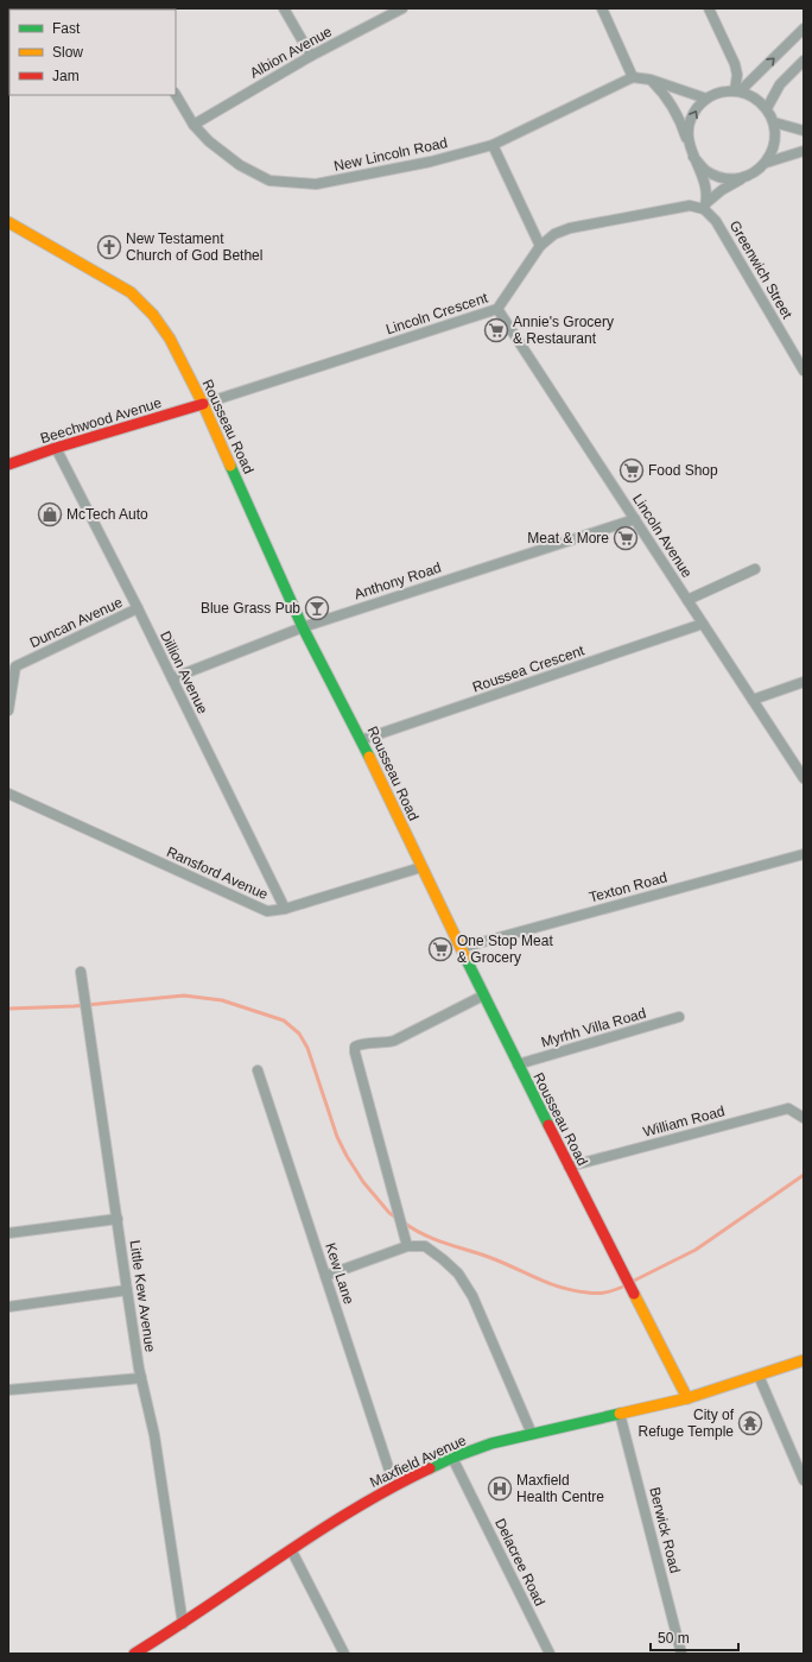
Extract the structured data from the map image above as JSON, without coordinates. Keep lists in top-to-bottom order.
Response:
{
  "streets": {
    "street": [
      "Albion Avenue",
      "New Lincoln Road",
      "Greenwich Street",
      "Lincoln Crescent",
      "Beechwood Avenue",
      "Rousseau Road",
      "Lincoln Avenue",
      "Anthony Road",
      "Duncan Avenue",
      "Roussea Crescent",
      "Dillion Avenue",
      "Ransford Avenue",
      "Texton Road",
      "Myrhh Villa Road",
      "William Road",
      "Kew Lane",
      "Little Kew Avenue",
      "Maxfield Avenue",
      "Berwick Road",
      "Delacree Road"
    ]
  },
  "crossings": [
    ["Albion Avenue", "New Lincoln Road"],
    ["Greenwich Street", "Lincoln Crescent"],
    ["Lincoln Crescent", "Beechwood Avenue"],
    ["Lincoln Crescent", "Rousseau Road"],
    ["Lincoln Crescent", "Lincoln Avenue"],
    ["Beechwood Avenue", "Rousseau Road"],
    ["Beechwood Avenue", "Dillion Avenue"],
    ["Rousseau Road", "Anthony Road"],
    ["Rousseau Road", "Roussea Crescent"],
    ["Rousseau Road", "Ransford Avenue"],
    ["Rousseau Road", "Texton Road"],
    ["Rousseau Road", "Myrhh Villa Road"],
    ["Rousseau Road", "William Road"],
    ["Rousseau Road", "Maxfield Avenue"],
    ["Lincoln Avenue", "Anthony Road"],
    ["Lincoln Avenue", "Roussea Crescent"],
    ["Anthony Road", "Dillion Avenue"],
    ["Duncan Avenue", "Dillion Avenue"],
    ["Dillion Avenue", "Ransford Avenue"],
    ["Kew Lane", "Maxfield Avenue"],
    ["Little Kew Avenue", "Maxfield Avenue"],
    ["Maxfield Avenue", "Berwick Road"],
    ["Maxfield Avenue", "Delacree Road"]
  ],
  "places": {
    "church": ["New Testament Church of God Bethel"],
    "supermarket": [
      "Annie's Grocery & Restaurant",
      "Food Shop",
      "Meat & More",
      "One Stop Meat & Grocery"
    ],
    "shop": ["McTech Auto"],
    "bar": ["Blue Grass Pub"],
    "temple": ["City of Refuge Temple"],
    "hospital": ["Maxfield Health Centre"]
  },
  "legend": ["Fast", "Slow", "Jam"],
  "scale_bar": "50 m"
}
